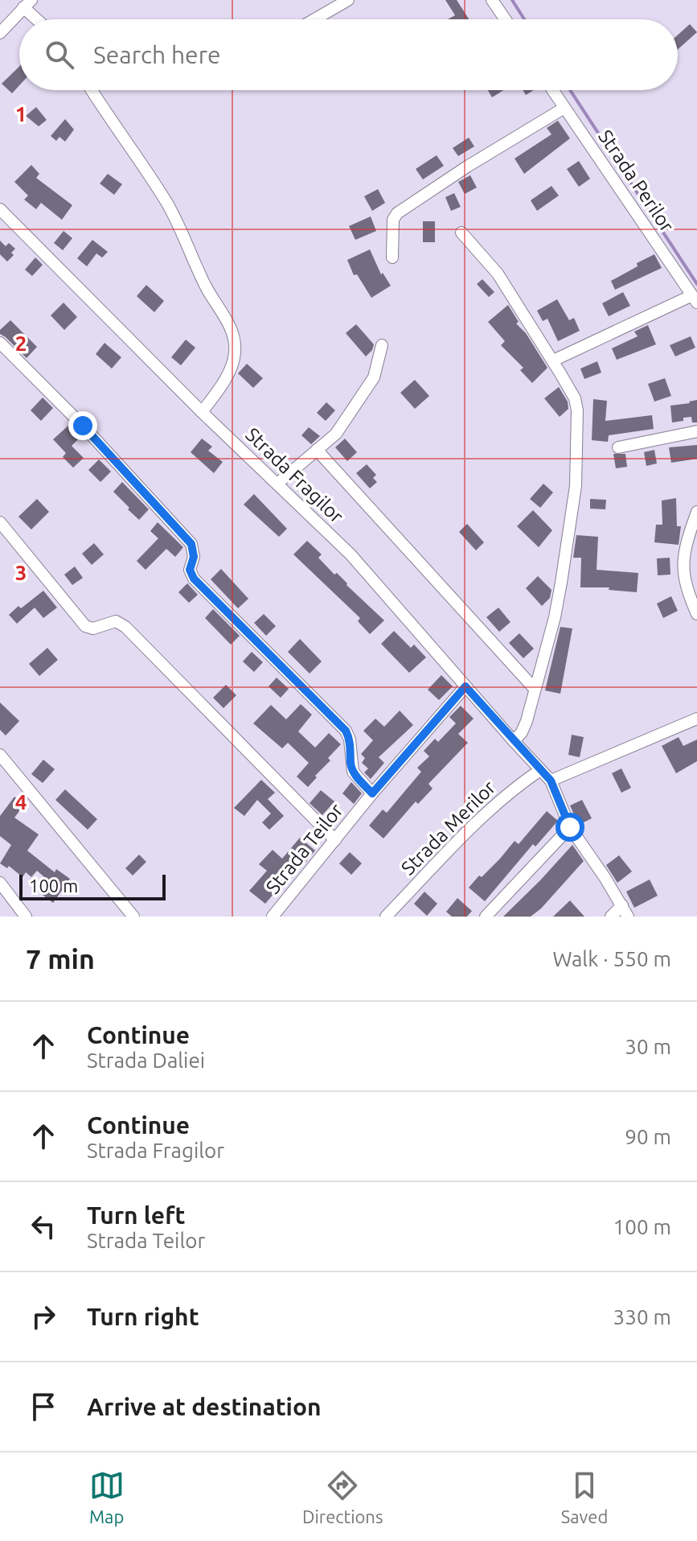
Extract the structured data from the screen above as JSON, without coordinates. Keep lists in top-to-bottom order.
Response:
{
  "streets": {
    "street": [
      "Strada Perilor",
      "Strada Fragilor",
      "Strada Merilor",
      "Strada Teilor"
    ]
  },
  "crossings": [
    ["Strada Fragilor", "Strada Merilor"],
    ["Strada Fragilor", "Strada Teilor"]
  ],
  "scale_bar": "100 m",
  "page": {
    "search": "Search here",
    "scale": "100 m",
    "heading": ["7 min", "Walk · 550 m"],
    "list": [
      ["Continue", "Strada Daliei", "30 m"],
      ["Continue", "Strada Fragilor", "90 m"],
      ["Turn left", "Strada Teilor", "100 m"],
      ["Turn right", "330 m"],
      "Arrive at destination"
    ],
    "nav": ["Map", "Directions", "Saved"]
  },
  "grid": {
    "rows": [
      "1",
      "2",
      "3",
      "4"
    ]
  }
}
